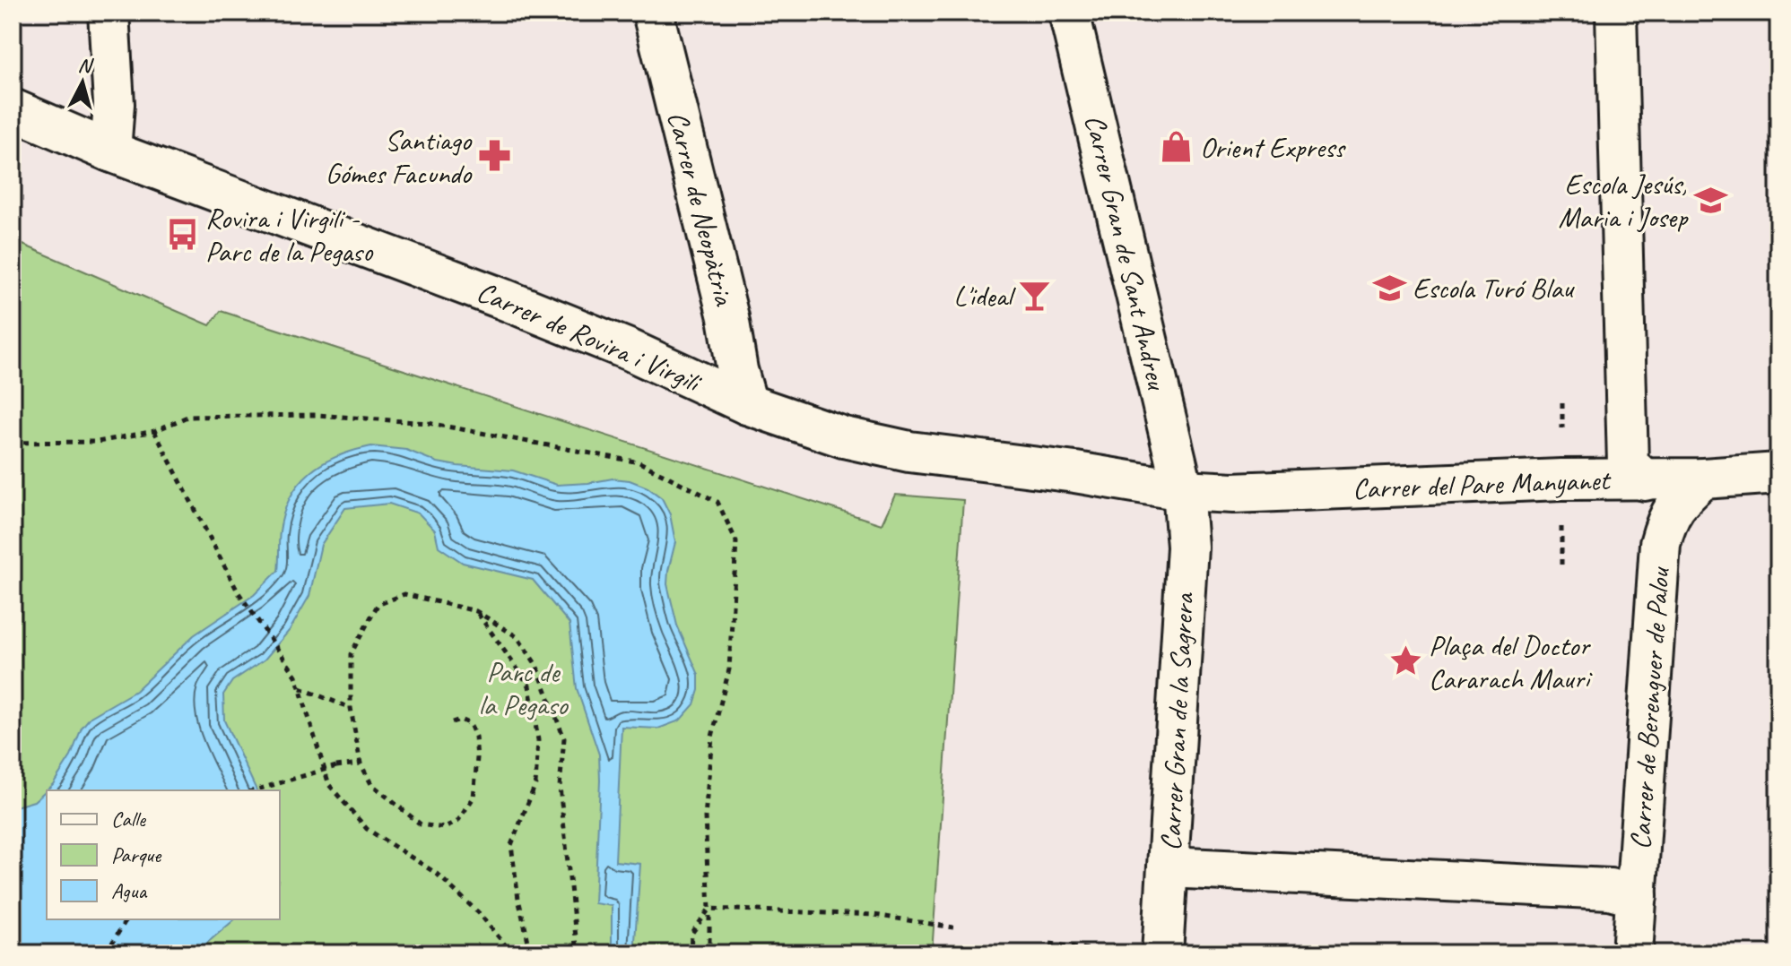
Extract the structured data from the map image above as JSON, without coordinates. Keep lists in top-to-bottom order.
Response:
{
  "streets": {
    "street": [
      "Carrer de Neopàtria",
      "Carrer Gran de Sant Andreu",
      "Carrer de Rovira i Virgili",
      "Carrer del Pare Manyanet",
      "Carrer de Berenguer de Palou",
      "Carrer Gran de la Sagrera"
    ]
  },
  "crossings": [
    ["Carrer de Neopàtria", "Carrer de Rovira i Virgili"],
    ["Carrer Gran de Sant Andreu", "Carrer de Rovira i Virgili"],
    ["Carrer Gran de Sant Andreu", "Carrer del Pare Manyanet"],
    ["Carrer Gran de Sant Andreu", "Carrer Gran de la Sagrera"],
    ["Carrer de Rovira i Virgili", "Carrer del Pare Manyanet"],
    ["Carrer de Rovira i Virgili", "Carrer Gran de la Sagrera"],
    ["Carrer del Pare Manyanet", "Carrer de Berenguer de Palou"],
    ["Carrer del Pare Manyanet", "Carrer Gran de la Sagrera"]
  ],
  "parks": ["Parc de la Pegaso"],
  "places": {
    "shop": ["Orient Express"],
    "pharmacy": ["Santiago Gómes Facundo"],
    "school or university": ["Escola Jesús, Maria i Josep", "Escola Turó Blau"],
    "bus stop": ["Rovira i Virgili - Parc de la Pegaso"],
    "bar": ["L'ideal"],
    "place": ["Plaça del Doctor Cararach Mauri"]
  },
  "legend": ["Calle", "Parque", "Agua"],
  "north": "top"
}
